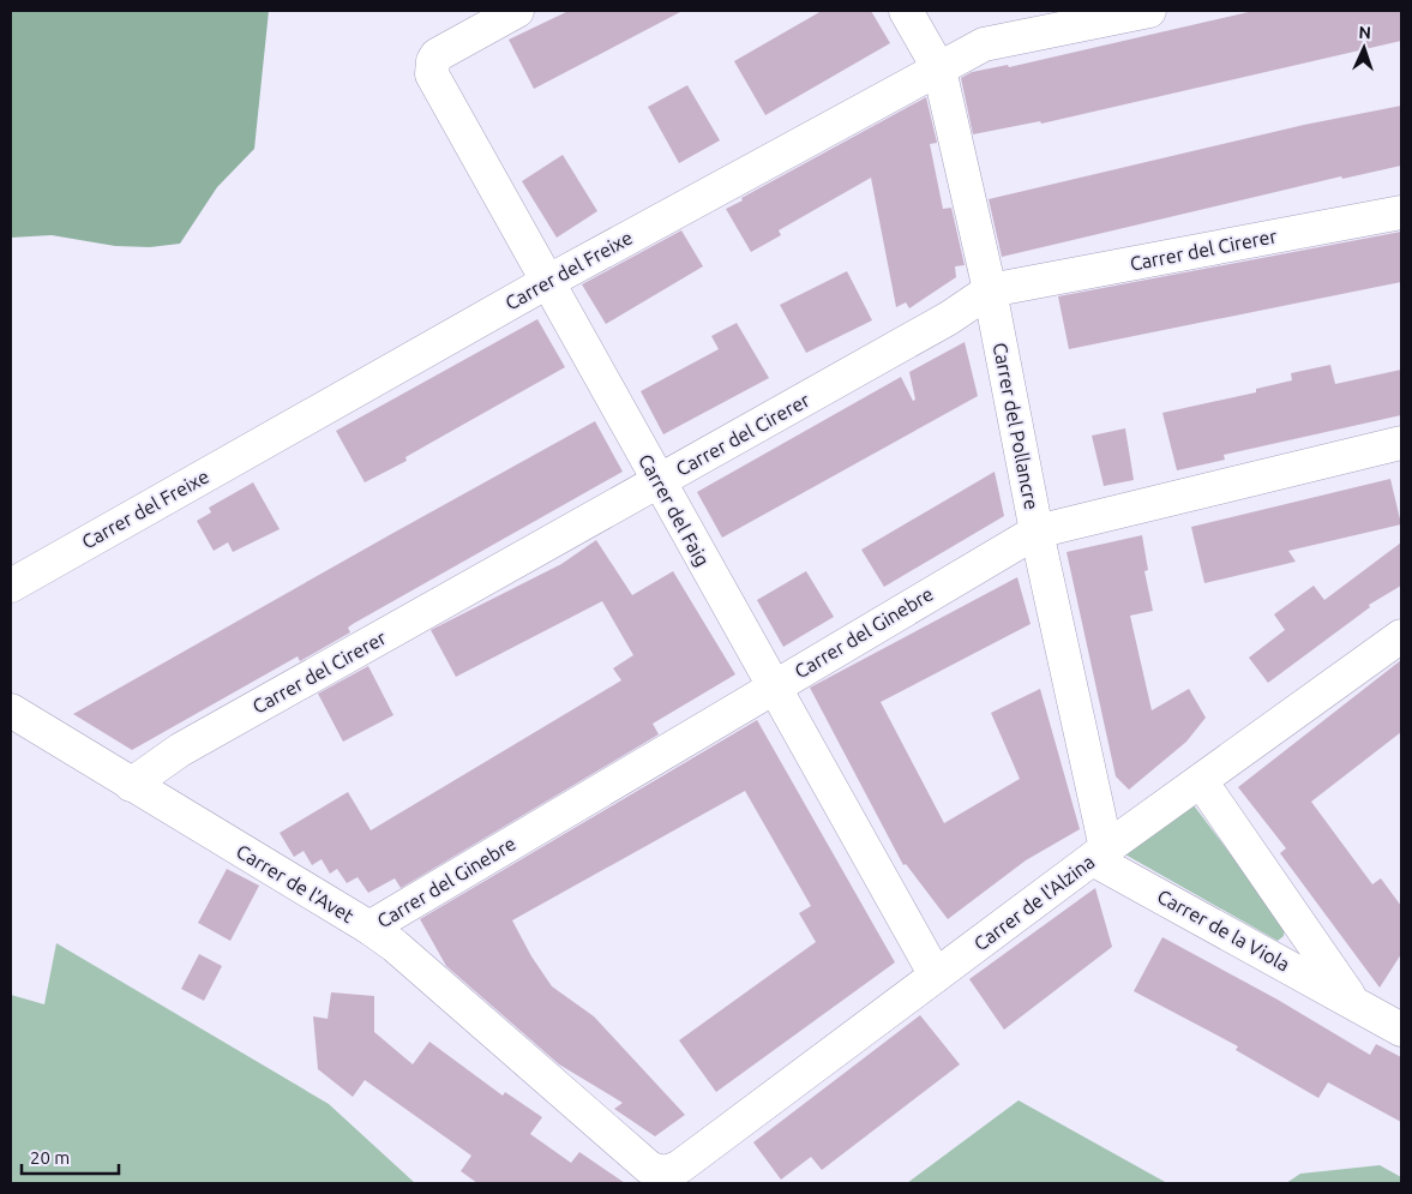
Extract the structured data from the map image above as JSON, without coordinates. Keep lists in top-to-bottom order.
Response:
{
  "streets": {
    "street": [
      "Carrer del Cirerer",
      "Carrer del Freixe",
      "Carrer del Pollancre",
      "Carrer del Faig",
      "Carrer del Ginebre",
      "Carrer de l'Avet",
      "Carrer de l'Alzina",
      "Carrer de la Viola"
    ]
  },
  "crossings": [
    ["Carrer del Cirerer", "Carrer del Pollancre"],
    ["Carrer del Cirerer", "Carrer del Faig"],
    ["Carrer del Cirerer", "Carrer de l'Avet"],
    ["Carrer del Freixe", "Carrer del Pollancre"],
    ["Carrer del Freixe", "Carrer del Faig"],
    ["Carrer del Pollancre", "Carrer del Ginebre"],
    ["Carrer del Pollancre", "Carrer de l'Alzina"],
    ["Carrer del Pollancre", "Carrer de la Viola"],
    ["Carrer del Faig", "Carrer del Ginebre"],
    ["Carrer del Faig", "Carrer de l'Alzina"],
    ["Carrer del Ginebre", "Carrer de l'Avet"],
    ["Carrer de l'Avet", "Carrer de l'Alzina"],
    ["Carrer de l'Alzina", "Carrer de la Viola"]
  ],
  "scale_bar": "20 m",
  "north": "top"
}
